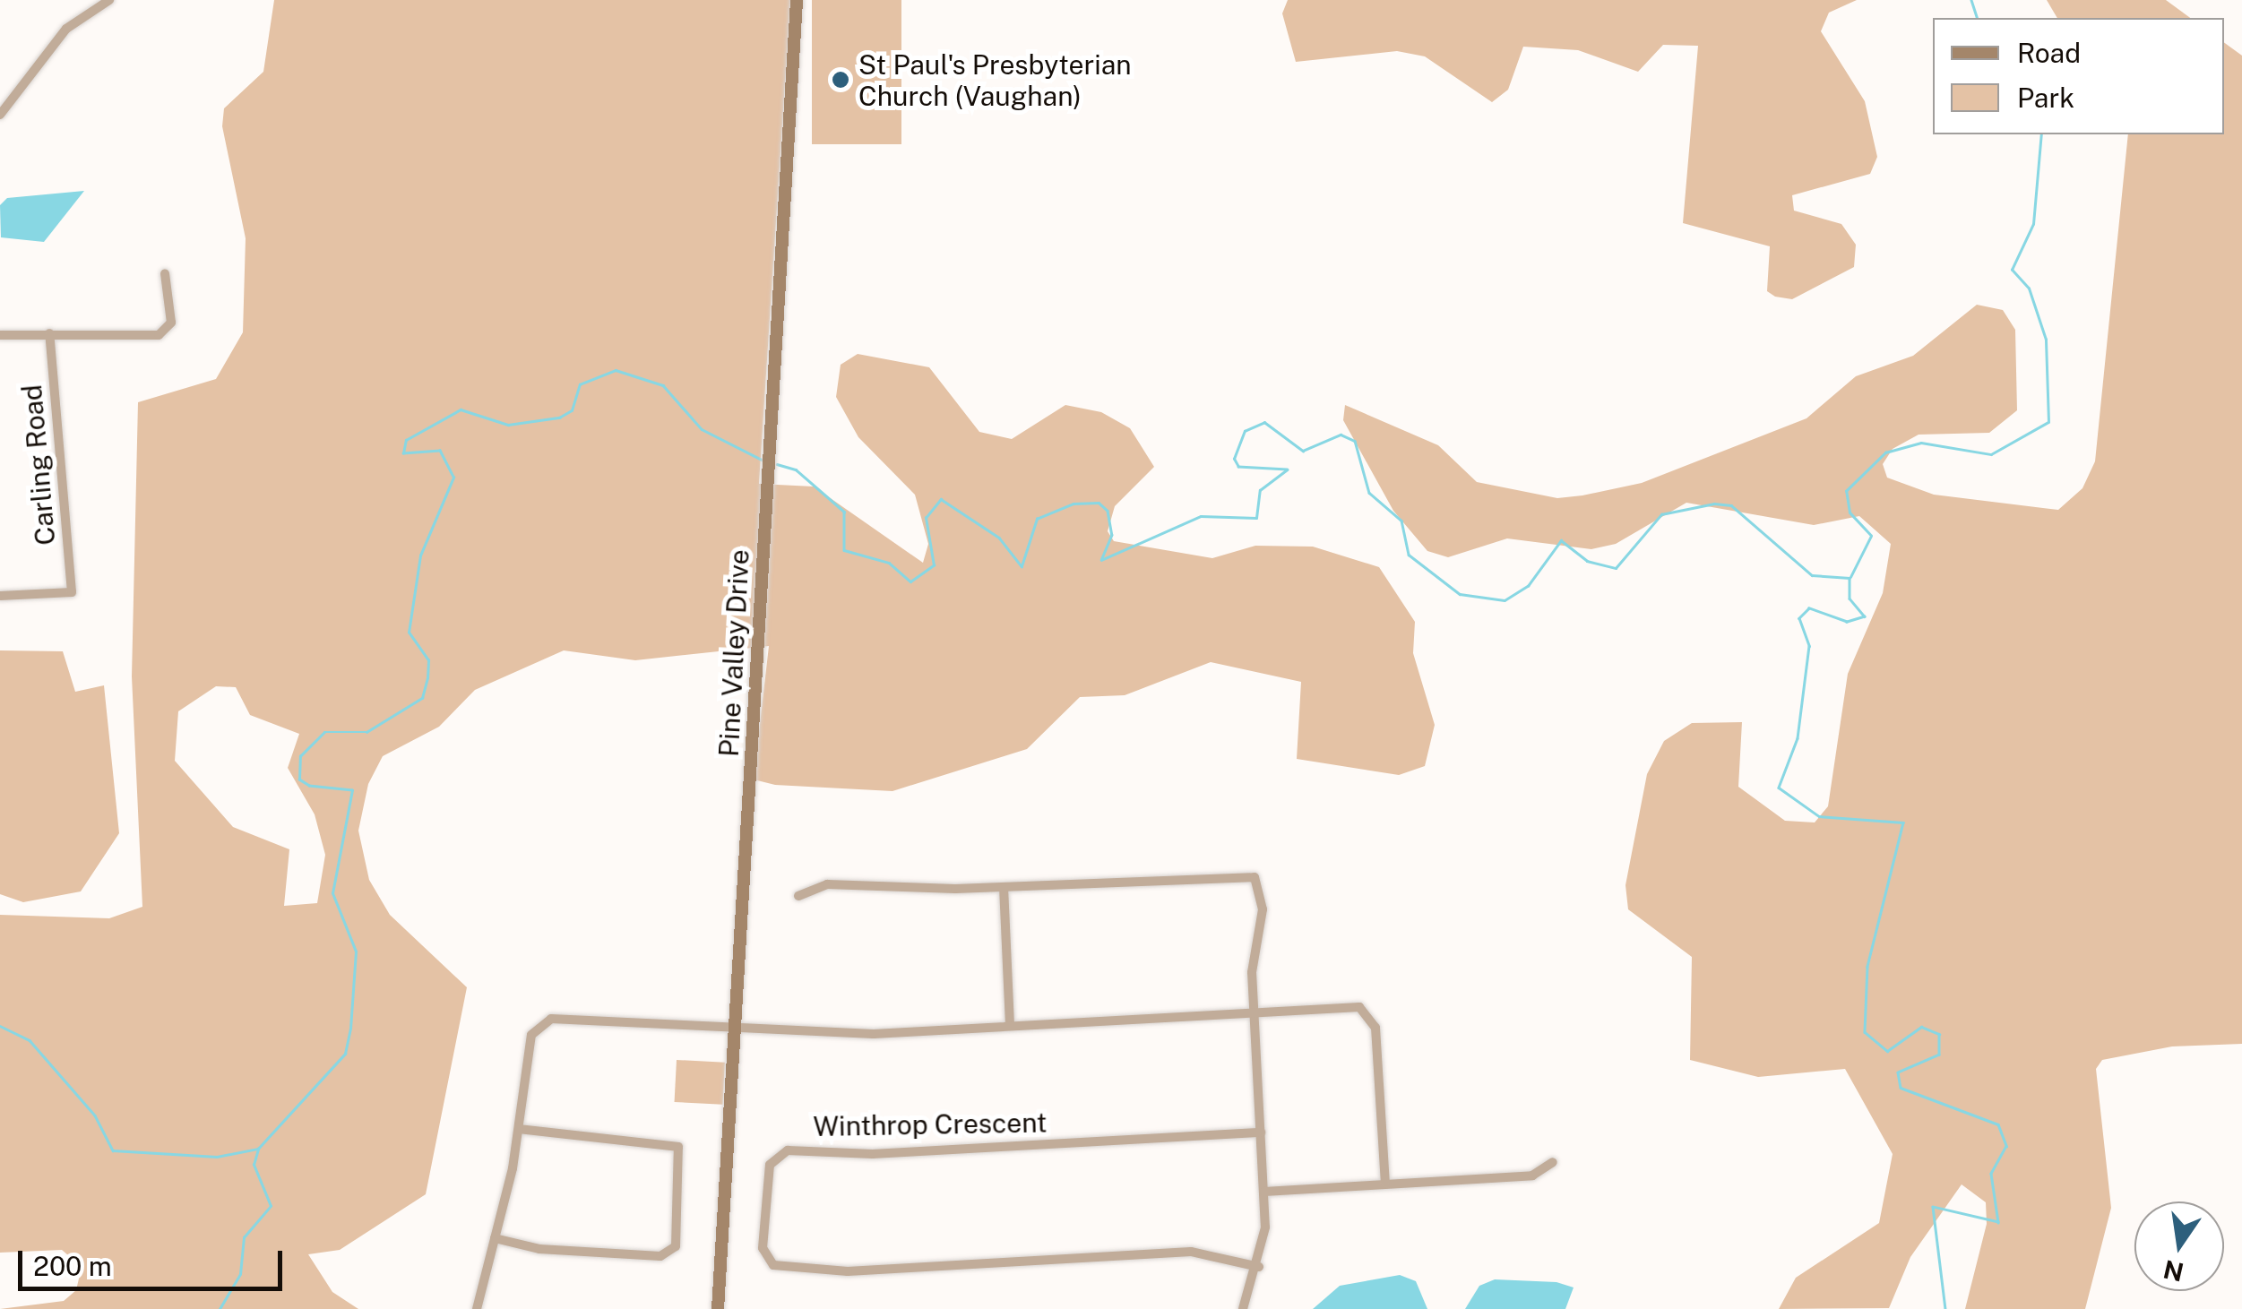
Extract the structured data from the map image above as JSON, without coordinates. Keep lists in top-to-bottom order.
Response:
{
  "streets": {
    "street": ["Carling Road", "Pine Valley Drive", "Winthrop Crescent"]
  },
  "places": ["St Paul's Presbyterian Church (Vaughan)"],
  "legend": ["Road", "Park"],
  "scale_bar": "200 m",
  "north": "bottom"
}
